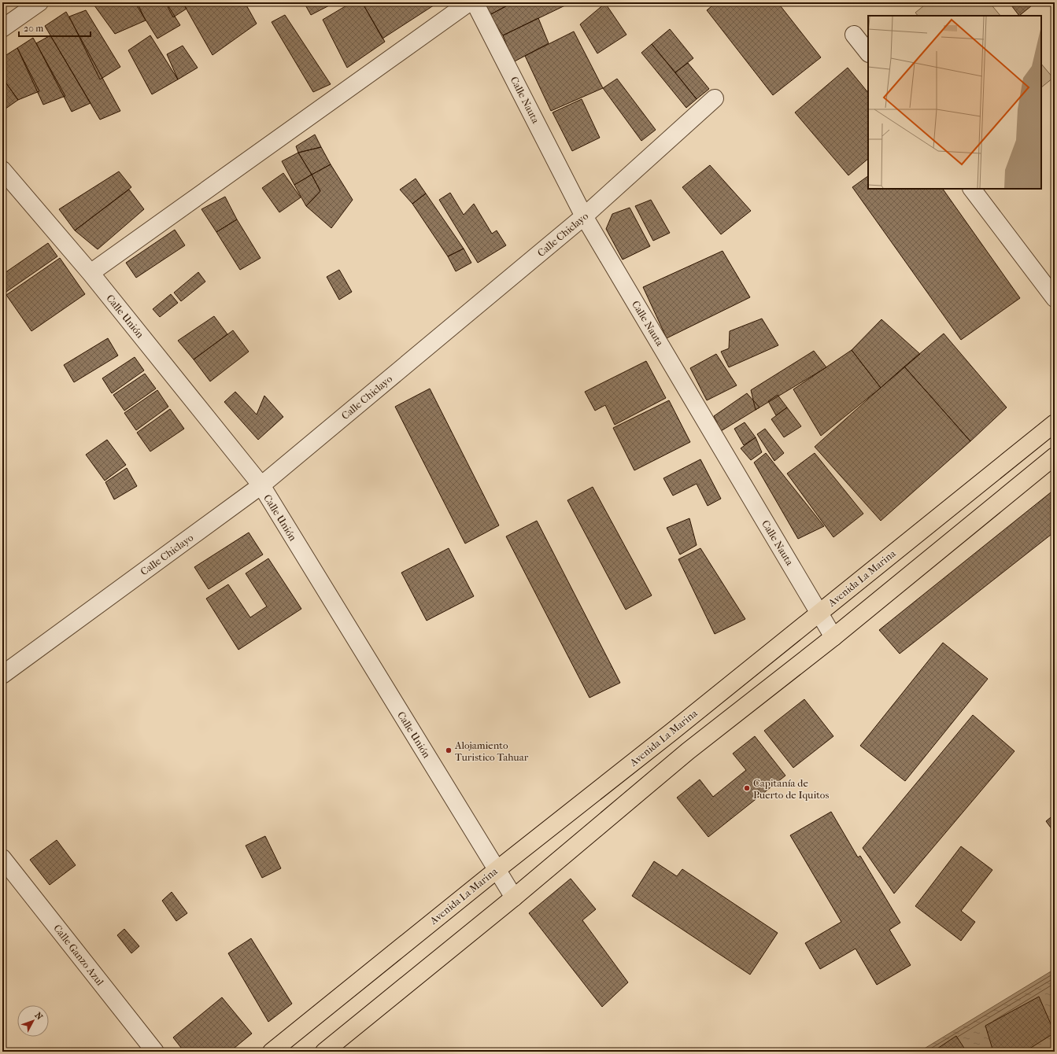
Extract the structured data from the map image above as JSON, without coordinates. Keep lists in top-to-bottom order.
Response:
{
  "streets": {
    "main road": ["Avenida La Marina"],
    "street": [
      "Calle Nauta",
      "Calle Chiclayo",
      "Calle Unión",
      "Calle Ganzo Azul"
    ]
  },
  "crossings": [
    ["Calle Nauta", "Calle Chiclayo"],
    ["Calle Nauta", "Avenida La Marina"],
    ["Calle Chiclayo", "Calle Unión"],
    ["Calle Unión", "Avenida La Marina"]
  ],
  "places": ["Alojamiento Turistico Tahuar", "Capitanía de Puerto de Iquitos"],
  "scale_bar": "20 m",
  "north": "top right"
}
